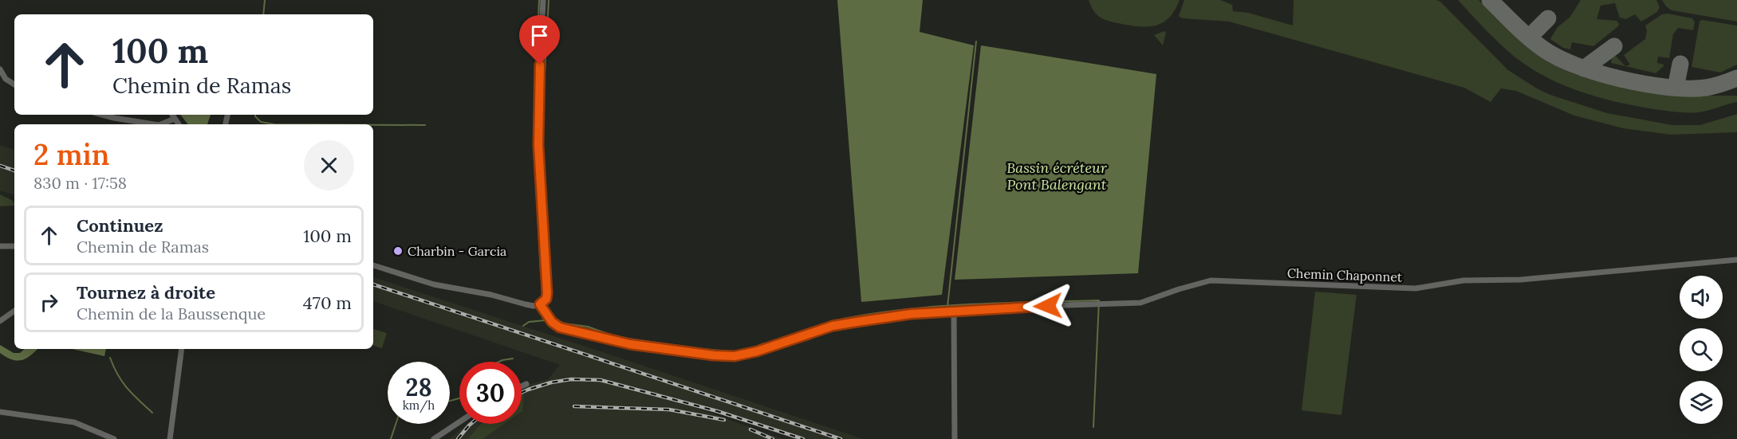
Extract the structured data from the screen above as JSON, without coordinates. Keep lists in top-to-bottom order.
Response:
{
  "streets": {
    "street": ["Chemin Chaponnet"]
  },
  "water": ["Bassin écréteur Pont Balengant"],
  "places": ["Charbin - Garcia"],
  "page": {
    "turn": ["100 m", "Chemin de Ramas"],
    "heading": ["2 min", "830 m · 17:58"],
    "list": [
      {
        "name": "Continuez",
        "note": "Chemin de Ramas",
        "value": "100 m"
      },
      {
        "name": "Tournez à droite",
        "note": "Chemin de la Baussenque",
        "value": "470 m"
      }
    ],
    "speed": "28 km/h",
    "limit": "30"
  }
}
